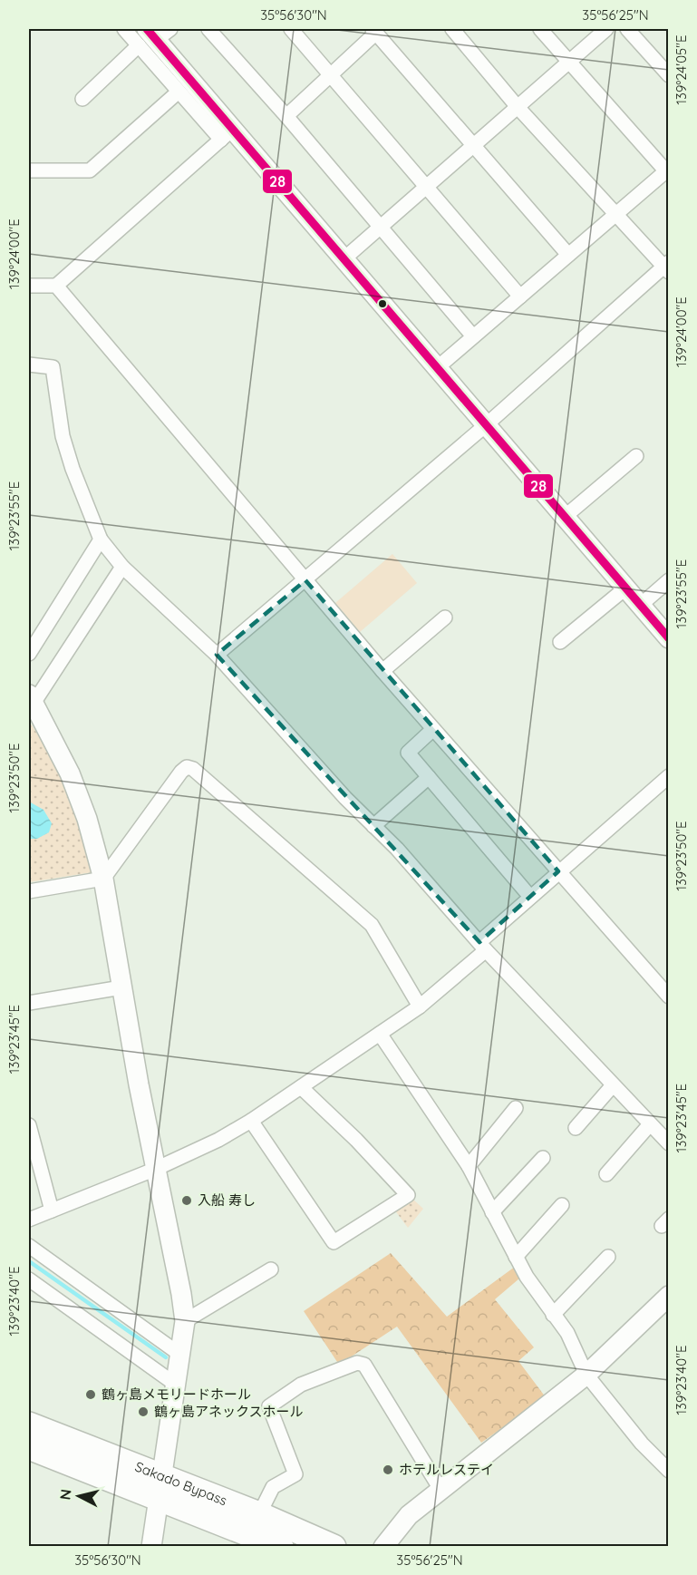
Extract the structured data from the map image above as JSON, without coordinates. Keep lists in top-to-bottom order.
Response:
{
  "streets": {
    "highway": ["Sakado Bypass"]
  },
  "places": [
    "入船 寿し",
    "鶴ヶ島メモリードホール",
    "鶴ヶ島アネックスホール",
    "ホテルレステイ"
  ],
  "lines": ["transit line 28"],
  "north": "left",
  "coordinates": [
    "35°56'30\"N",
    "35°56'25\"N",
    "139°24'05\"E",
    "139°24'00\"E",
    "139°23'55\"E",
    "139°23'50\"E",
    "139°23'45\"E",
    "139°23'40\"E"
  ]
}
